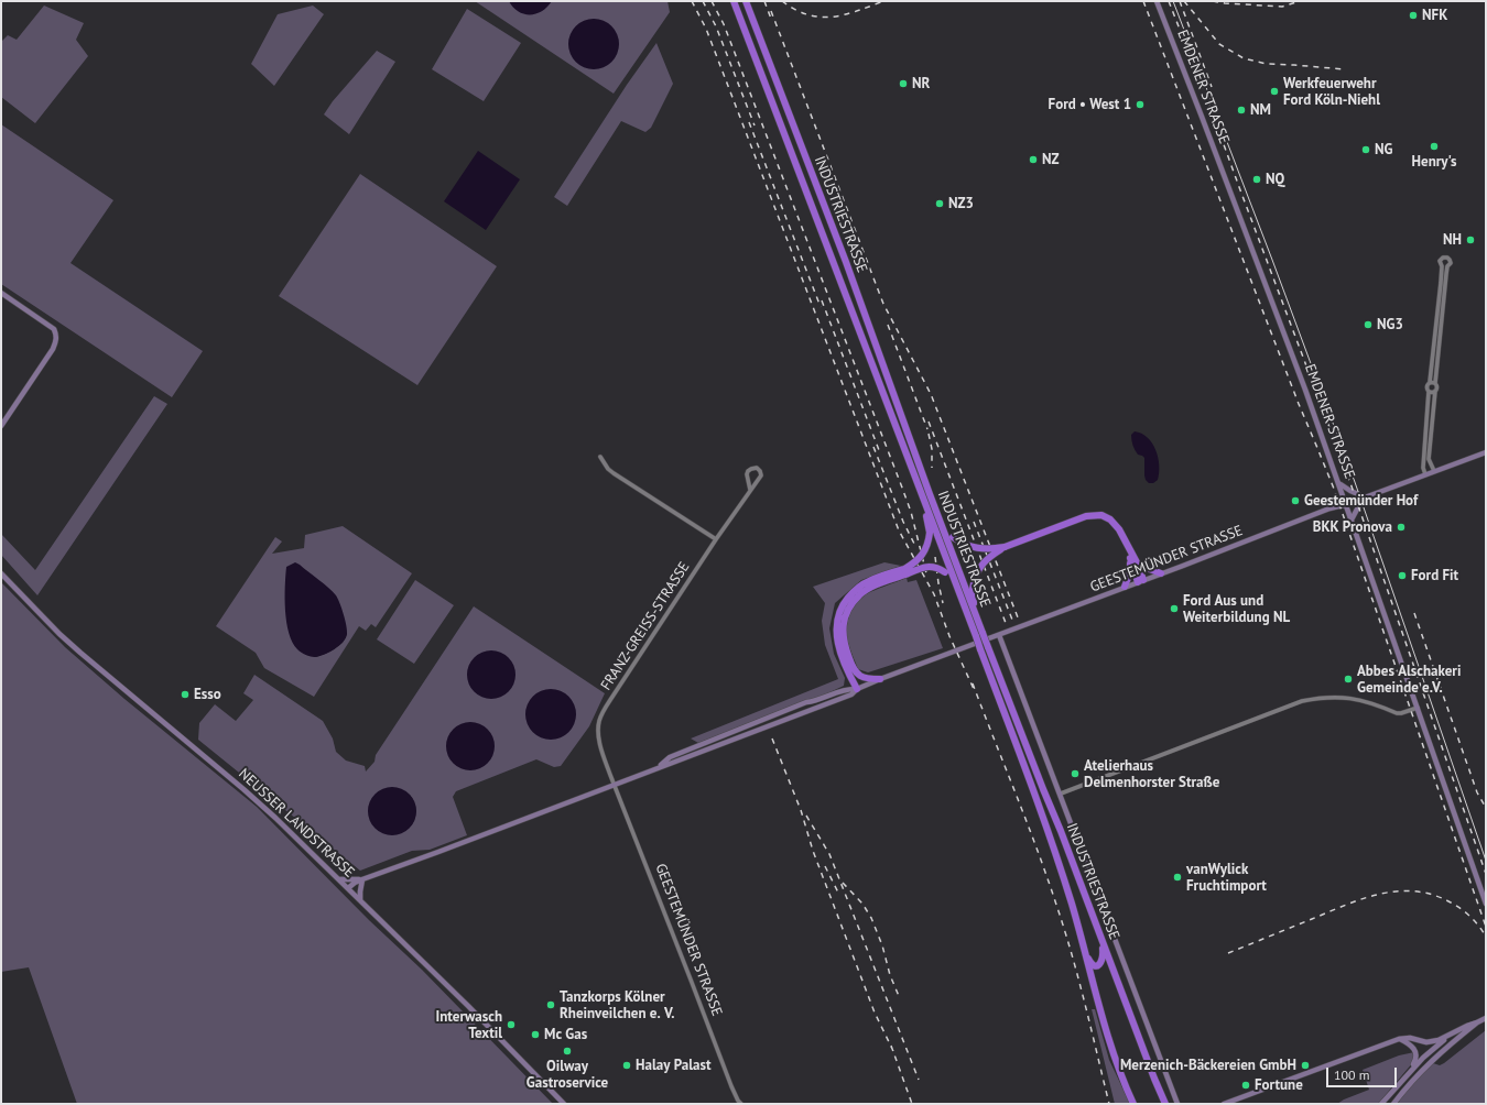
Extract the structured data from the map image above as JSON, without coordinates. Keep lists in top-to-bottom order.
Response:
{
  "streets": {
    "highway": ["INDUSTRIESTRASSE"],
    "street": [
      "EMDENER STRASSE",
      "GEESTEMÜNDER STRASSE",
      "FRANZ-GREISS-STRASSE",
      "NEUSSER LANDSTRASSE"
    ]
  },
  "crossings": [
    ["EMDENER STRASSE", "GEESTEMÜNDER STRASSE"],
    ["INDUSTRIESTRASSE", "GEESTEMÜNDER STRASSE"],
    ["GEESTEMÜNDER STRASSE", "FRANZ-GREISS-STRASSE"],
    ["GEESTEMÜNDER STRASSE", "NEUSSER LANDSTRASSE"]
  ],
  "places": [
    "NFK",
    "NR",
    "Werkfeuerwehr Ford Köln-Niehl",
    "Ford • West 1",
    "NM",
    "Henry's",
    "NG",
    "NZ",
    "NQ",
    "NZ3",
    "NH",
    "NG3",
    "Geestemünder Hof",
    "BKK Pronova",
    "Ford Fit",
    "Ford Aus und Weiterbildung NL",
    "Abbes Alschakeri Gemeinde e.V.",
    "Esso",
    "Atelierhaus Delmenhorster Straße",
    "vanWylick Fruchtimport",
    "Tanzkorps Kölner Rheinveilchen e. V.",
    "Interwasch Textil",
    "Mc Gas",
    "Oilway Gastroservice",
    "Halay Palast",
    "Merzenich-Bäckereien GmbH",
    "Fortune"
  ],
  "scale_bar": "100 m"
}
